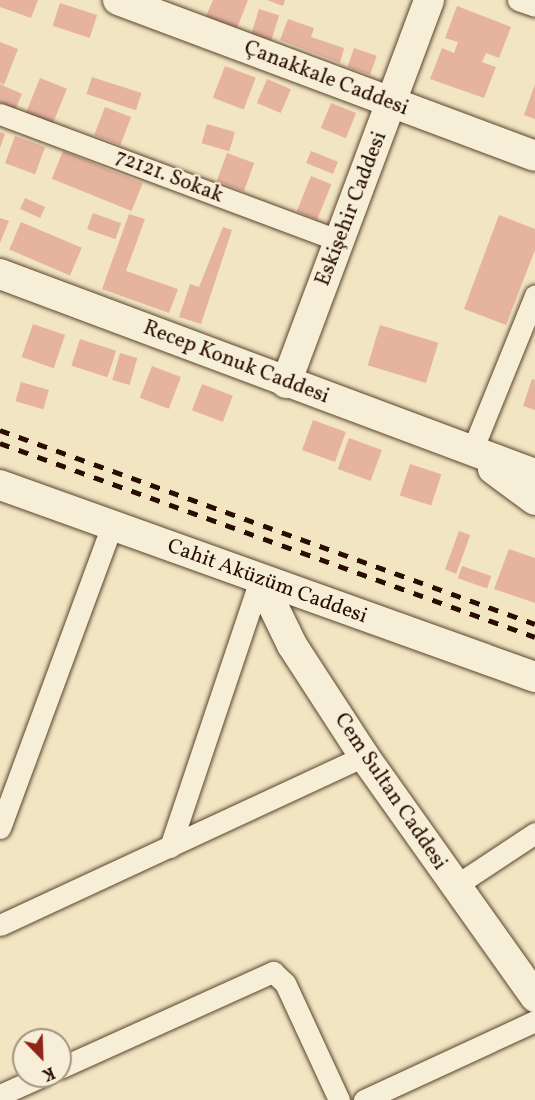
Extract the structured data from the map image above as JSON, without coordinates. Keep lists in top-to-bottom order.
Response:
{
  "streets": {
    "street": [
      "Çanakkale Caddesi",
      "72121. Sokak",
      "Eskişehir Caddesi",
      "Recep Konuk Caddesi",
      "Cahit Aküzüm Caddesi",
      "Cem Sultan Caddesi"
    ]
  },
  "crossings": [
    ["Çanakkale Caddesi", "Eskişehir Caddesi"],
    ["72121. Sokak", "Eskişehir Caddesi"],
    ["Eskişehir Caddesi", "Recep Konuk Caddesi"],
    ["Cahit Aküzüm Caddesi", "Cem Sultan Caddesi"]
  ],
  "north": "bottom right"
}
